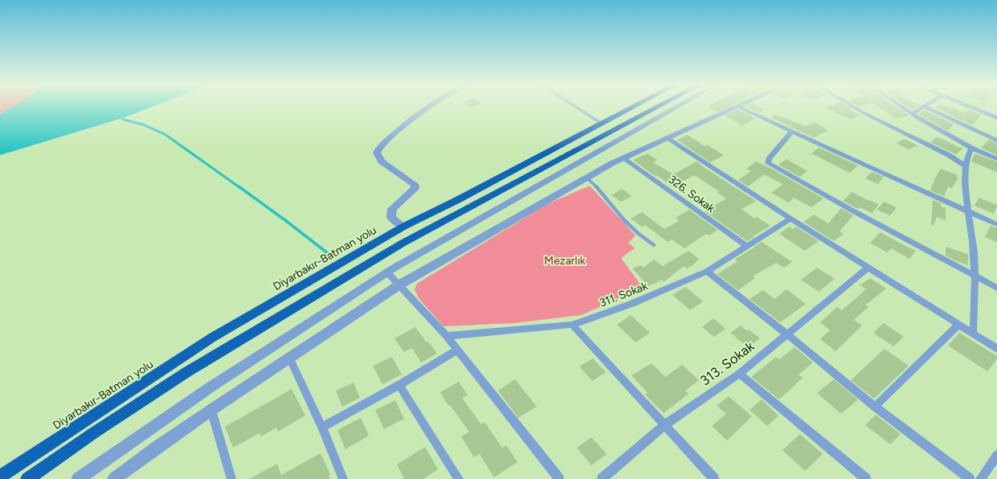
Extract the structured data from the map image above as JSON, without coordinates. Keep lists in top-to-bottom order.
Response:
{
  "streets": {
    "highway": ["Diyarbakır-Batman yolu"],
    "street": ["326. Sokak", "311. Sokak", "313. Sokak"]
  },
  "crossings": [
    ["326. Sokak", "311. Sokak"]
  ],
  "parks": ["Mezarlık"]
}
